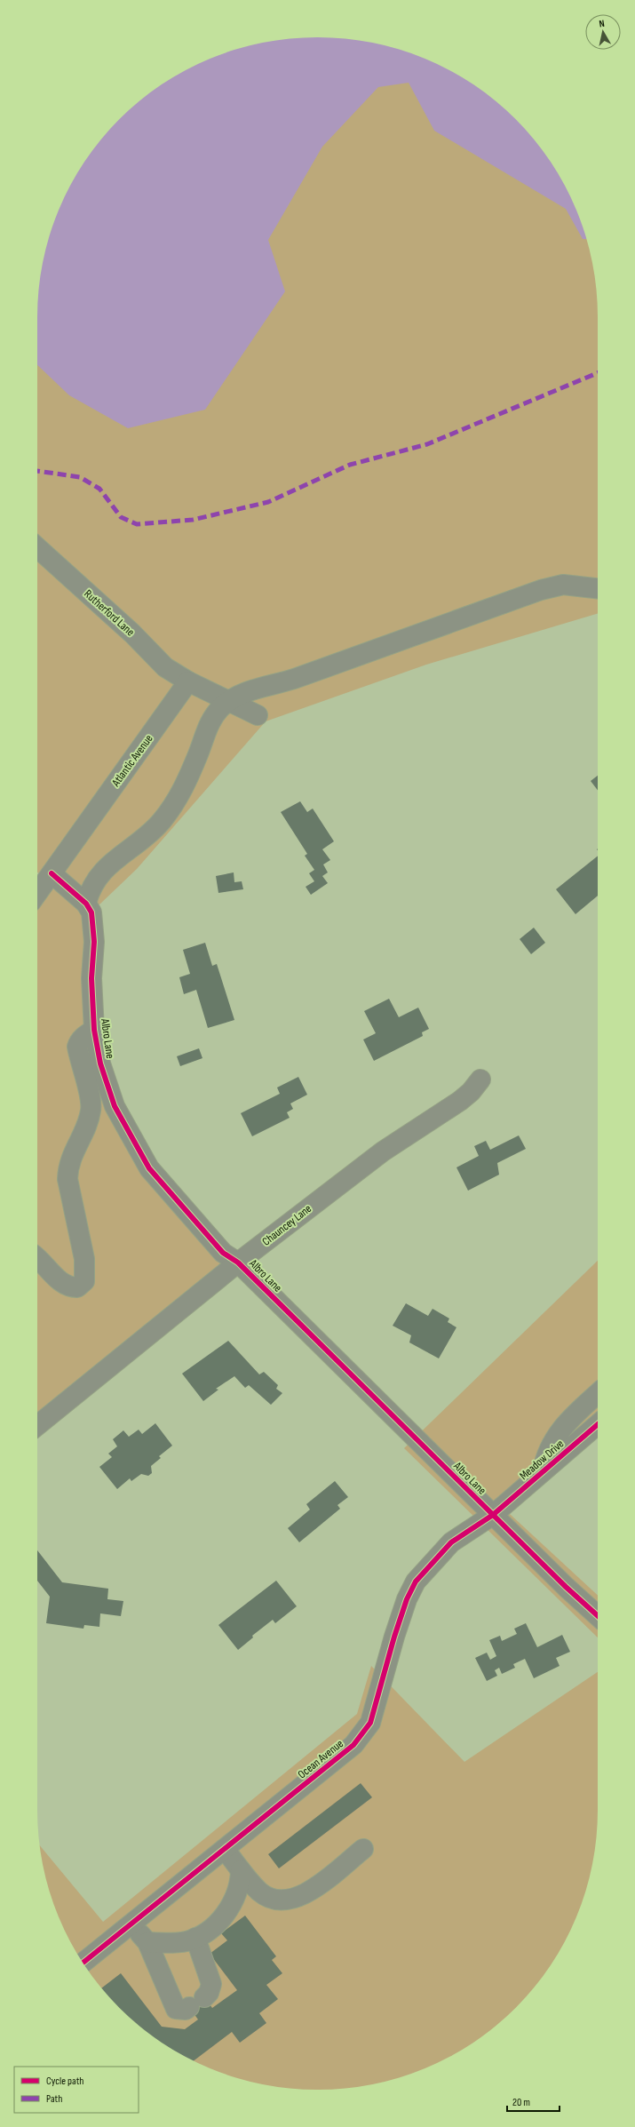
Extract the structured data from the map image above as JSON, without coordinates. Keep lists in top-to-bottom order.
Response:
{
  "streets": {
    "street": [
      "Rutherford Lane",
      "Atlantic Avenue",
      "Albro Lane",
      "Chauncey Lane",
      "Meadow Drive",
      "Ocean Avenue"
    ]
  },
  "crossings": [
    ["Rutherford Lane", "Atlantic Avenue"],
    ["Albro Lane", "Chauncey Lane"],
    ["Albro Lane", "Meadow Drive"],
    ["Albro Lane", "Ocean Avenue"],
    ["Meadow Drive", "Ocean Avenue"]
  ],
  "legend": ["Cycle path", "Path"],
  "scale_bar": "20 m",
  "north": "top"
}
